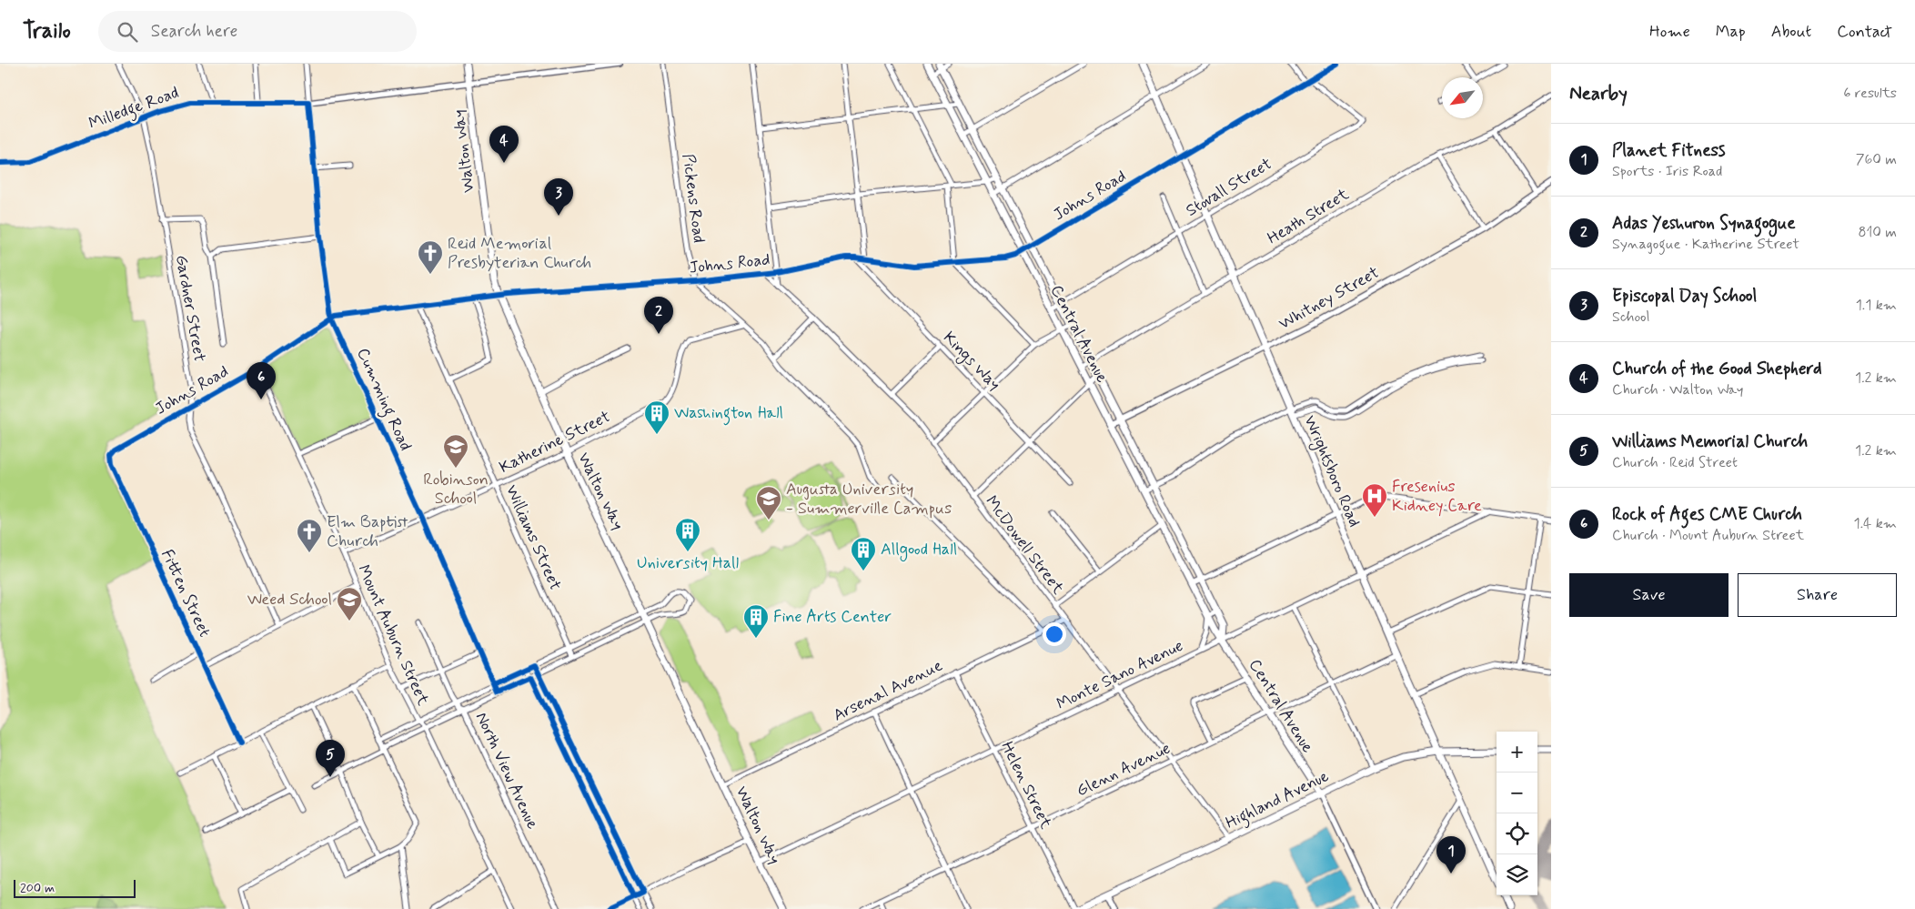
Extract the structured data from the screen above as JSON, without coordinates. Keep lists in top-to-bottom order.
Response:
{
  "streets": {
    "main road": [
      "Walton Way",
      "Central Avenue",
      "Wrightsboro Road",
      "Highland Avenue"
    ],
    "street": [
      "Milledge Road",
      "Stovall Street",
      "Johns Road",
      "Pickens Road",
      "Heath Street",
      "Whitney Street",
      "Gardner Street",
      "Kings Way",
      "Cumming Road",
      "Katherine Street",
      "Williams Street",
      "McDowell Street",
      "Fitten Street",
      "Mount Auburn Street",
      "Monte Sano Avenue",
      "Arsenal Avenue",
      "Glenn Avenue",
      "North View Avenue",
      "Helen Street"
    ]
  },
  "crossings": [
    ["Milledge Road", "Walton Way"],
    ["Milledge Road", "Gardner Street"],
    ["Milledge Road", "Cumming Road"],
    ["Walton Way", "Johns Road"],
    ["Walton Way", "Katherine Street"],
    ["Walton Way", "Monte Sano Avenue"],
    ["Walton Way", "Arsenal Avenue"],
    ["Stovall Street", "Johns Road"],
    ["Stovall Street", "Central Avenue"],
    ["Stovall Street", "Wrightsboro Road"],
    ["Johns Road", "Pickens Road"],
    ["Johns Road", "Gardner Street"],
    ["Johns Road", "Central Avenue"],
    ["Johns Road", "Kings Way"],
    ["Johns Road", "Cumming Road"],
    ["Johns Road", "Wrightsboro Road"],
    ["Johns Road", "Williams Street"],
    ["Johns Road", "McDowell Street"],
    ["Johns Road", "Fitten Street"],
    ["Johns Road", "Mount Auburn Street"],
    ["Heath Street", "Central Avenue"],
    ["Heath Street", "Wrightsboro Road"],
    ["Whitney Street", "Central Avenue"],
    ["Whitney Street", "Wrightsboro Road"],
    ["Central Avenue", "Monte Sano Avenue"],
    ["Central Avenue", "Glenn Avenue"],
    ["Central Avenue", "Highland Avenue"],
    ["Cumming Road", "Katherine Street"],
    ["Katherine Street", "Williams Street"],
    ["Katherine Street", "Mount Auburn Street"],
    ["Wrightsboro Road", "Monte Sano Avenue"],
    ["Wrightsboro Road", "Glenn Avenue"],
    ["Wrightsboro Road", "Highland Avenue"],
    ["McDowell Street", "Monte Sano Avenue"],
    ["McDowell Street", "Arsenal Avenue"],
    ["McDowell Street", "Glenn Avenue"],
    ["McDowell Street", "Highland Avenue"],
    ["Monte Sano Avenue", "Helen Street"],
    ["Arsenal Avenue", "Helen Street"],
    ["Glenn Avenue", "Helen Street"],
    ["Helen Street", "Highland Avenue"]
  ],
  "places": {
    "church": ["Reid Memorial Presbyterian Church", "Elm Baptist Church"],
    "building": [
      "Washington Hall",
      "University Hall",
      "Allgood Hall",
      "Fine Arts Center"
    ],
    "school or university": ["Robinson School", "Augusta University - Summerville Campus", "Weed School"],
    "hospital": ["Fresenius Kidney Care"]
  },
  "scale_bar": "200 m",
  "north": "bottom left",
  "page": {
    "header": "Trailo",
    "search": "Search here",
    "nav": [
      "Home",
      "Map",
      "About",
      "Contact"
    ],
    "heading": ["Nearby", "6 results"],
    "list": [
      {
        "mark": "1",
        "name": "Planet Fitness",
        "note": "Sports · Iris Road",
        "value": "760 m"
      },
      {
        "mark": "2",
        "name": "Adas Yeshuron Synagogue",
        "note": "Synagogue · Katherine Street",
        "value": "810 m"
      },
      {
        "mark": "3",
        "name": "Episcopal Day School",
        "note": "School",
        "value": "1.1 km"
      },
      {
        "mark": "4",
        "name": "Church of the Good Shepherd",
        "note": "Church · Walton Way",
        "value": "1.2 km"
      },
      {
        "mark": "5",
        "name": "Williams Memorial Church",
        "note": "Church · Reid Street",
        "value": "1.2 km"
      },
      {
        "mark": "6",
        "name": "Rock of Ages CME Church",
        "note": "Church · Mount Auburn Street",
        "value": "1.4 km"
      }
    ],
    "pins": [
      "4",
      "3",
      "2",
      "6",
      "5",
      "1"
    ],
    "buttons": ["Save", "Share"],
    "map_buttons": ["+", "−"],
    "scale": "200 m"
  }
}
